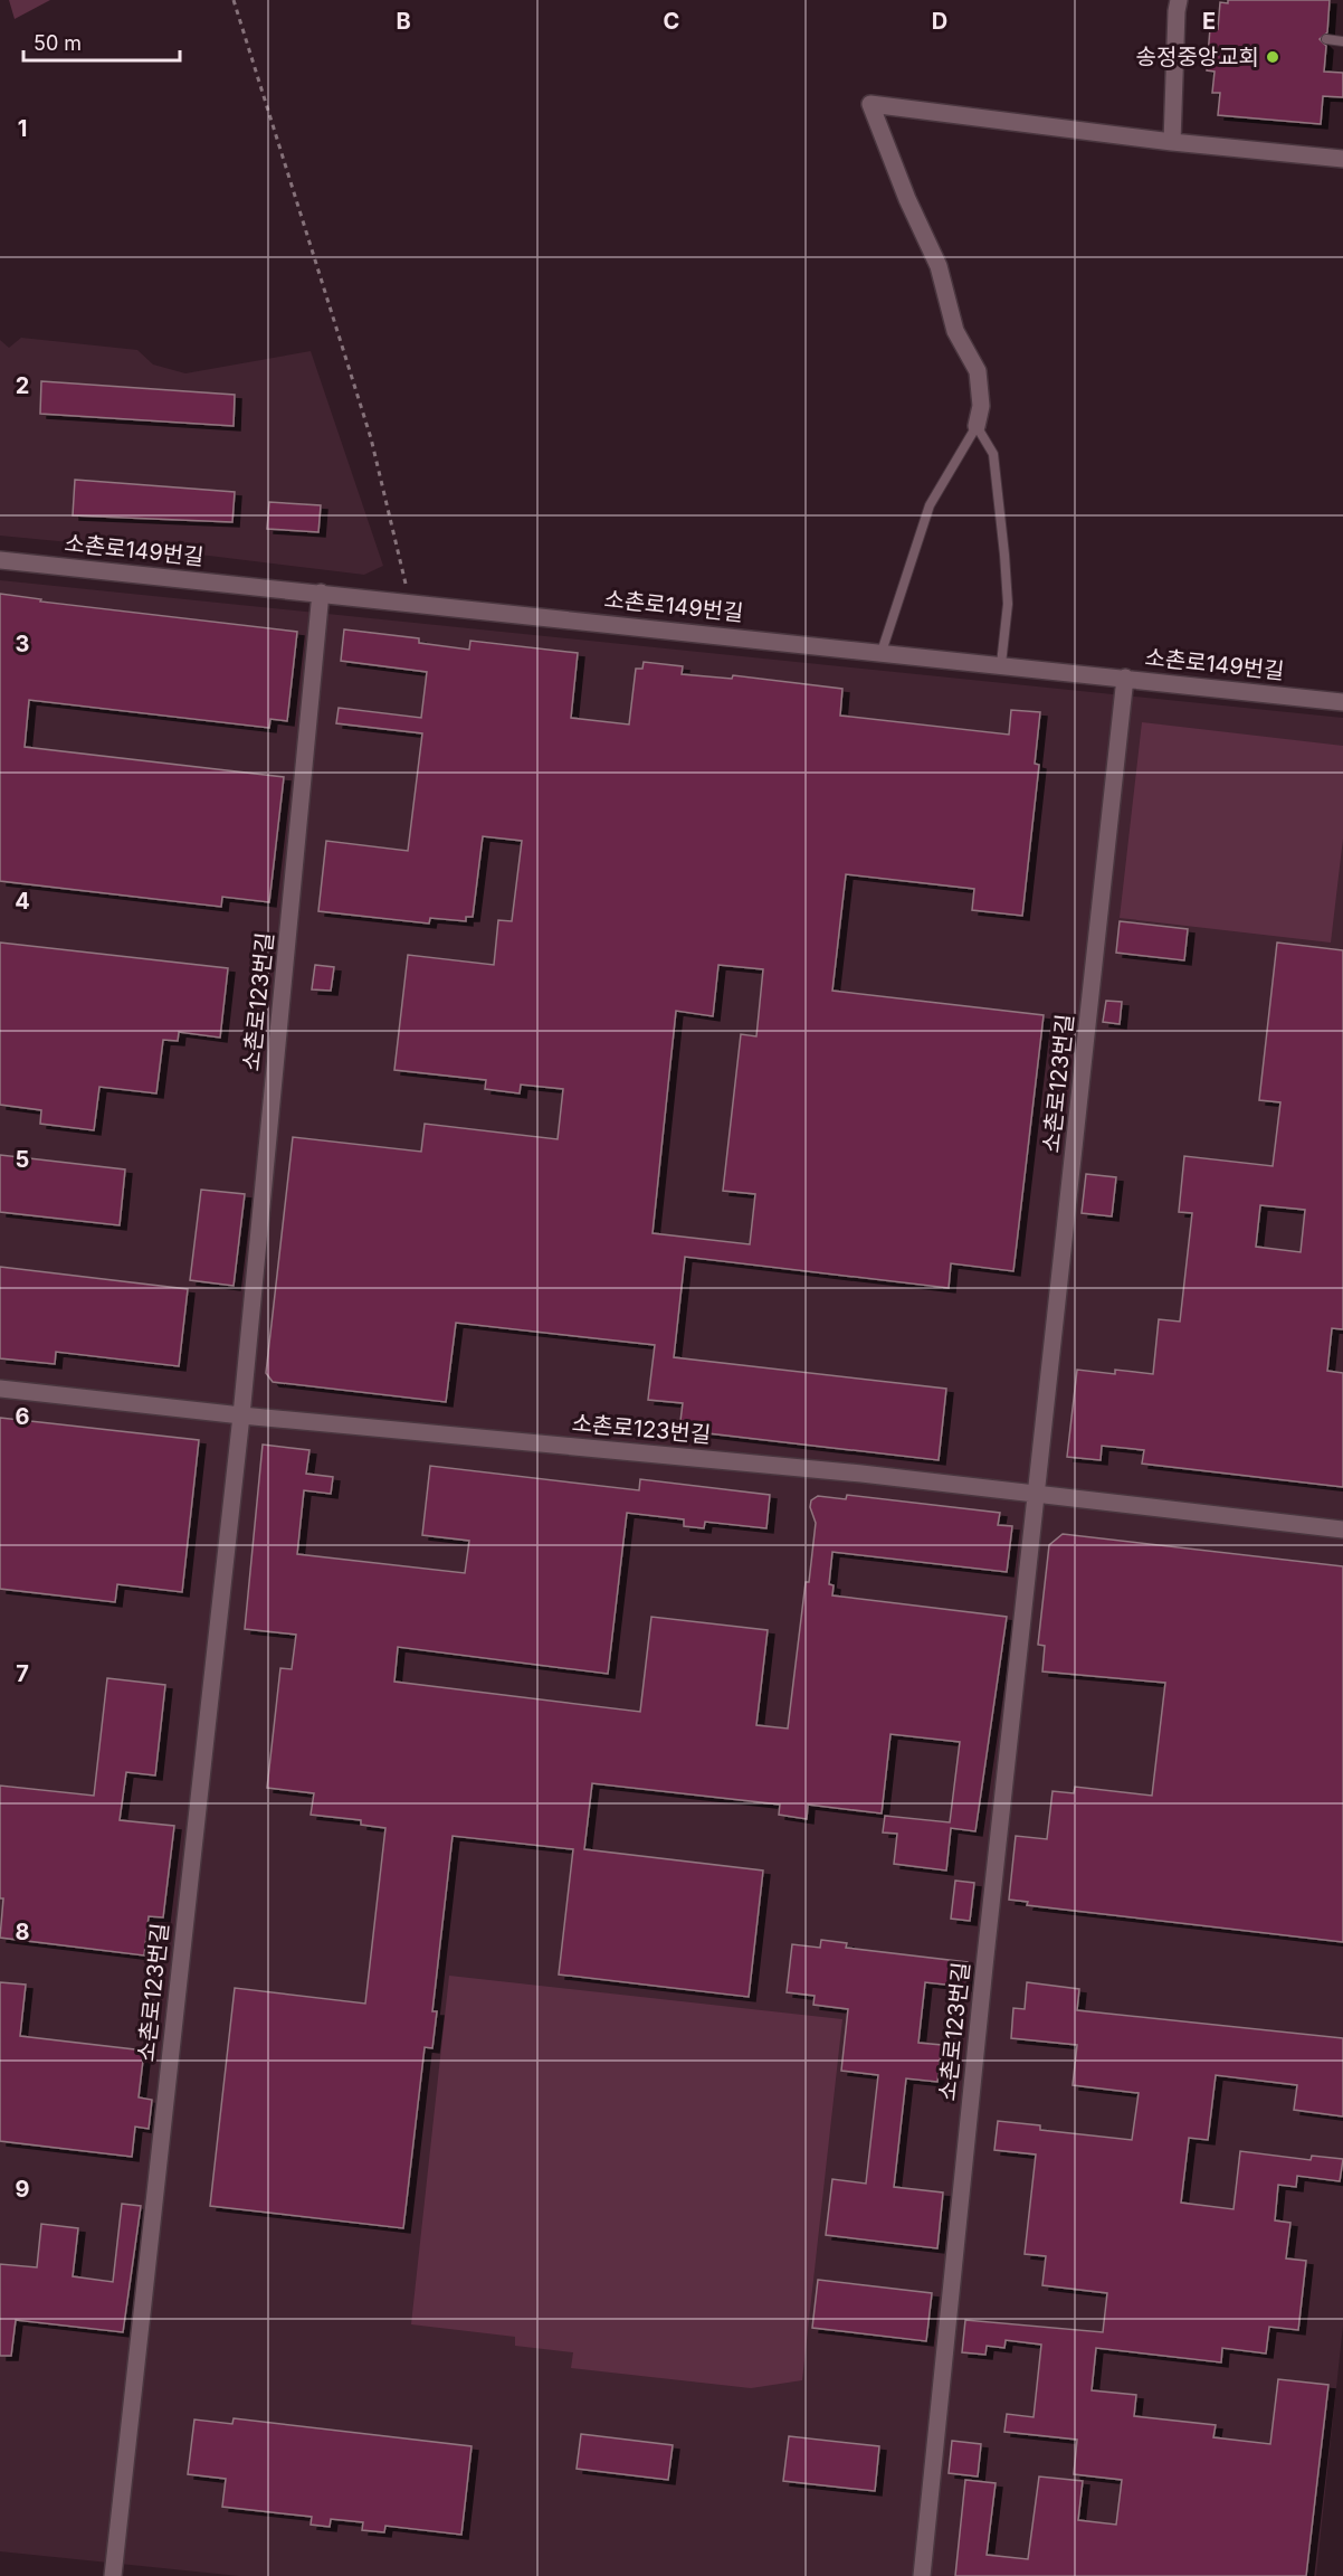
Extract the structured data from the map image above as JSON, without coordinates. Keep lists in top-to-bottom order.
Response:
{
  "streets": {
    "street": ["소촌로149번길", "소촌로123번길"]
  },
  "crossings": [
    ["소촌로149번길", "소촌로123번길"]
  ],
  "places": ["송정중앙교회"],
  "scale_bar": "50 m",
  "grid": {
    "columns": [
      "B",
      "C",
      "D",
      "E"
    ],
    "rows": [
      "1",
      "2",
      "3",
      "4",
      "5",
      "6",
      "7",
      "8",
      "9"
    ]
  }
}
